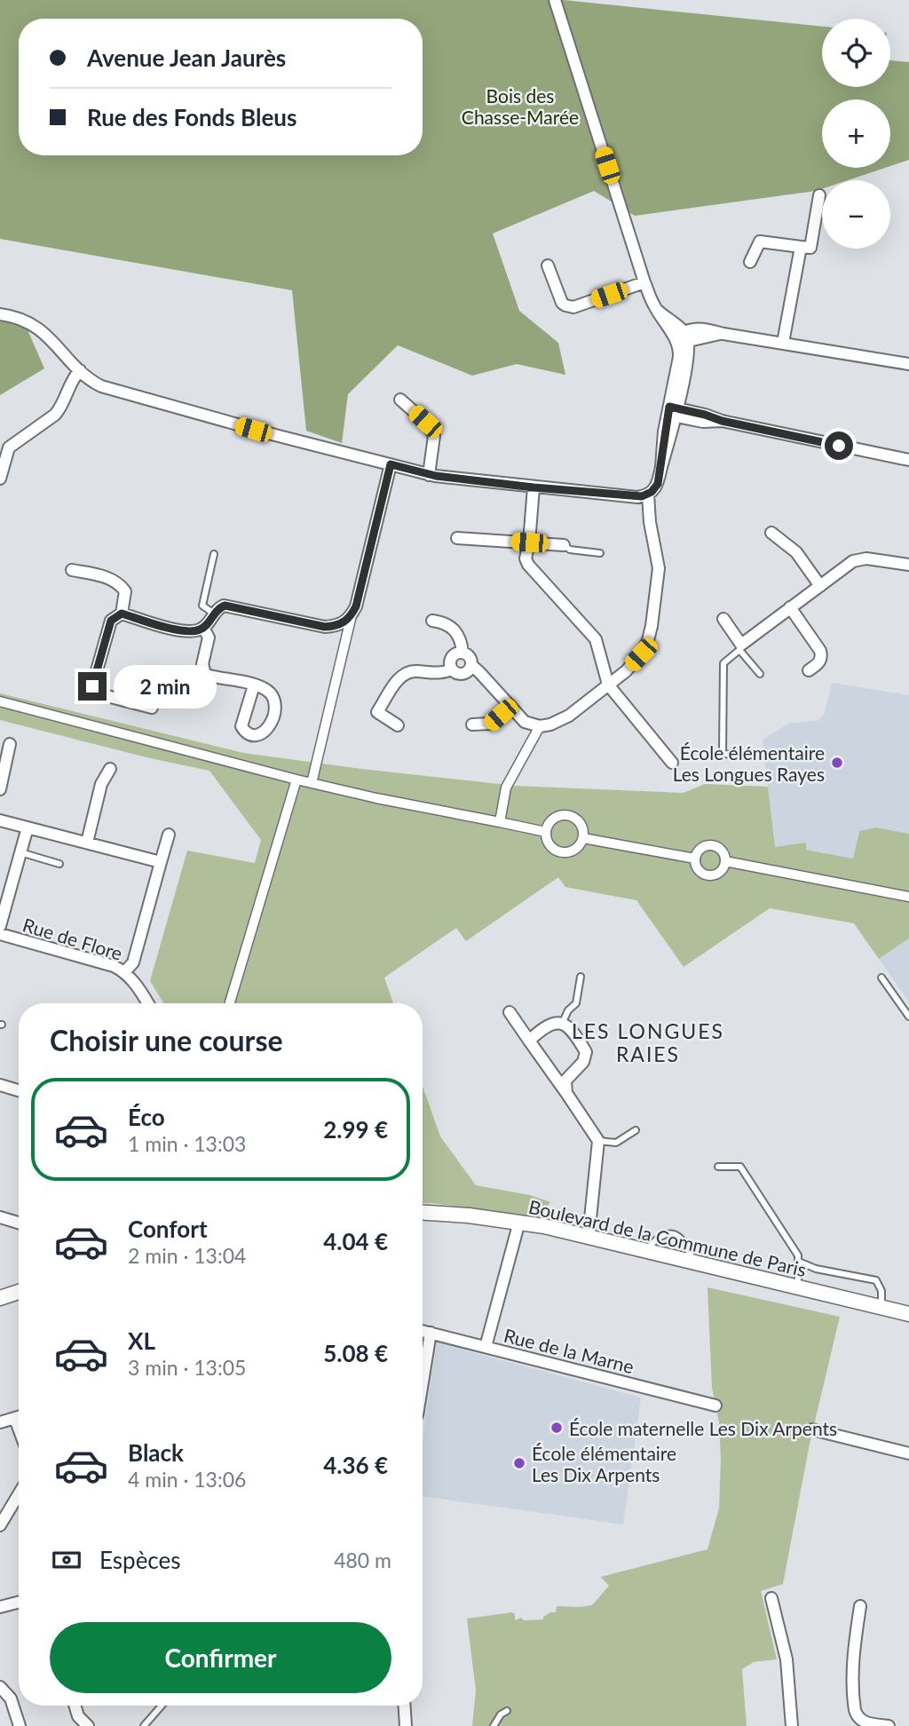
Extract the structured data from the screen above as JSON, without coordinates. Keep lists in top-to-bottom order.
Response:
{
  "streets": {
    "street": ["Rue de Flore", "Boulevard de la Commune de Paris", "Rue de la Marne"]
  },
  "districts": ["LES LONGUES RAIES"],
  "parks": ["Bois des Chasse-Marée"],
  "places": ["École élémentaire Les Longues Rayes", "École maternelle Les Dix Arpents", "École élémentaire Les Dix Arpents"],
  "page": {
    "map_buttons": ["+", "−"],
    "banner": ["Avenue Jean Jaurès", "Rue des Fonds Bleus"],
    "bubble": "2 min",
    "heading": "Choisir une course",
    "list": [
      {
        "name": "Éco",
        "note": "1 min · 13:03",
        "value": "2.99 €"
      },
      {
        "name": "Confort",
        "note": "2 min · 13:04",
        "value": "4.04 €"
      },
      {
        "name": "XL",
        "note": "3 min · 13:05",
        "value": "5.08 €"
      },
      {
        "name": "Black",
        "note": "4 min · 13:06",
        "value": "4.36 €"
      }
    ],
    "pay": ["Espèces", "480 m"],
    "buttons": "Confirmer"
  }
}
